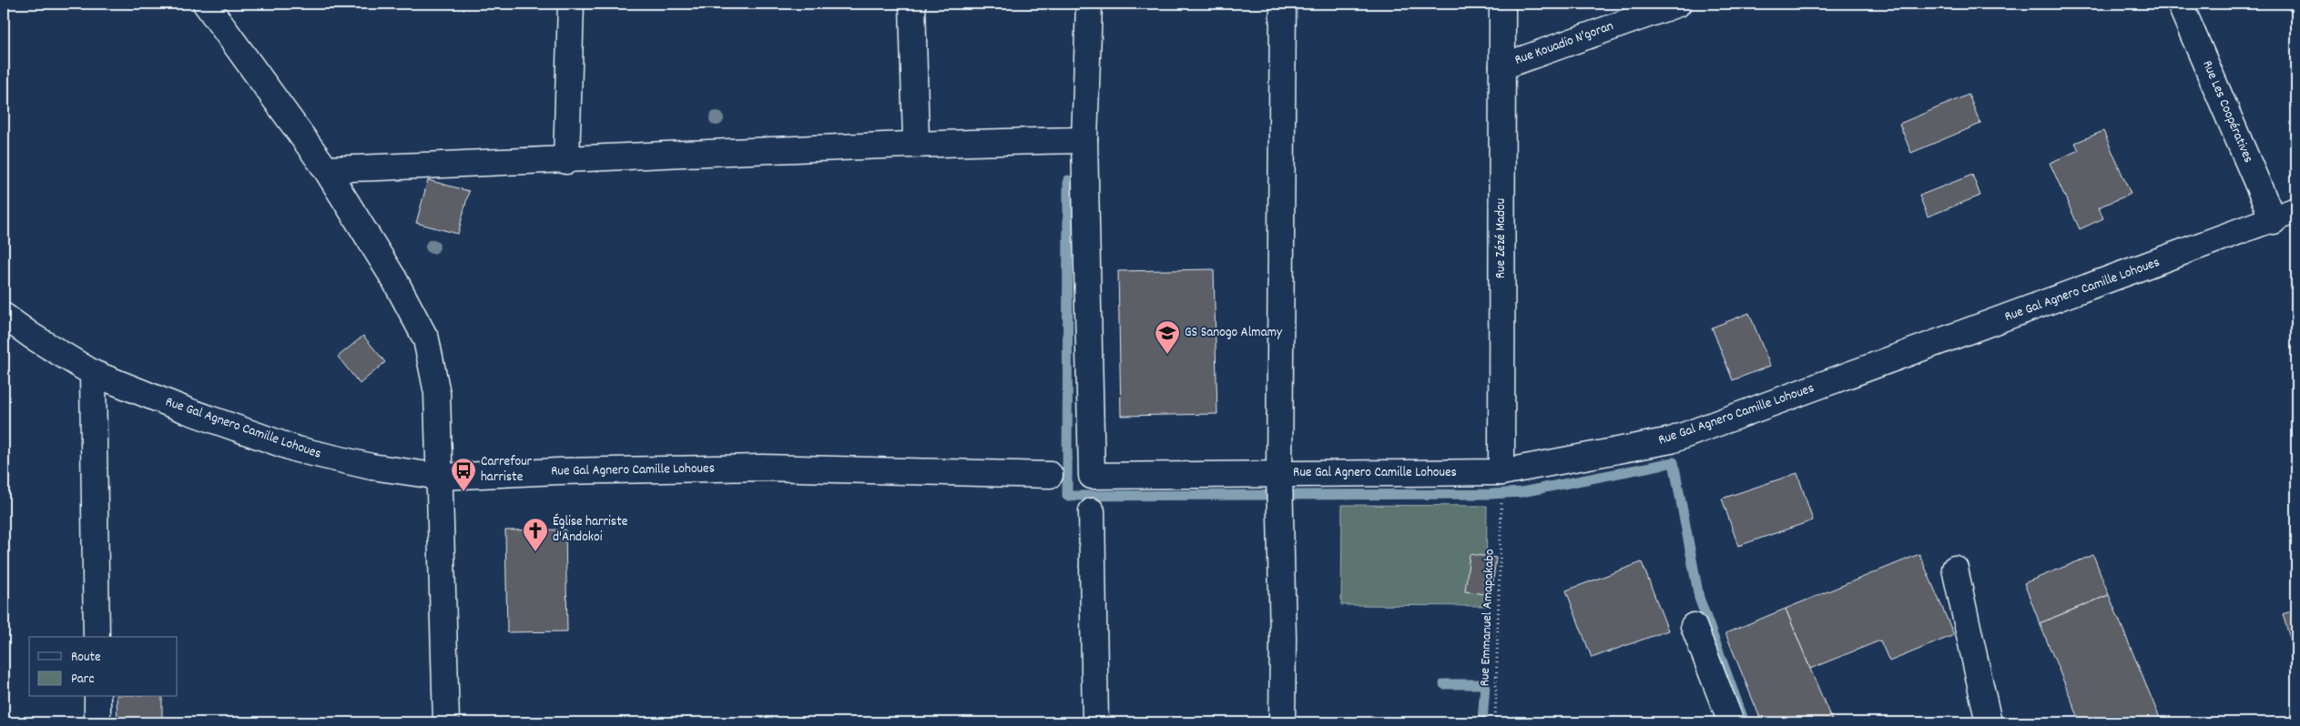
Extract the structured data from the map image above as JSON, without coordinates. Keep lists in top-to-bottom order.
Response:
{
  "streets": {
    "street": [
      "Rue Kouadio N’goran",
      "Rue Les Coopératives",
      "Rue Zézé Madou",
      "Rue Gal Agnero Camille Lohoues"
    ],
    "path": ["Rue Emmanuel Amapakabo"]
  },
  "crossings": [
    ["Rue Kouadio N’goran", "Rue Zézé Madou"],
    ["Rue Les Coopératives", "Rue Gal Agnero Camille Lohoues"],
    ["Rue Zézé Madou", "Rue Gal Agnero Camille Lohoues"]
  ],
  "places": {
    "school or university": ["GS Sanogo Almamy"],
    "bus stop": ["Carrefour harriste"],
    "church": ["Église harriste d'Andokoi"]
  },
  "legend": ["Route", "Parc"]
}
